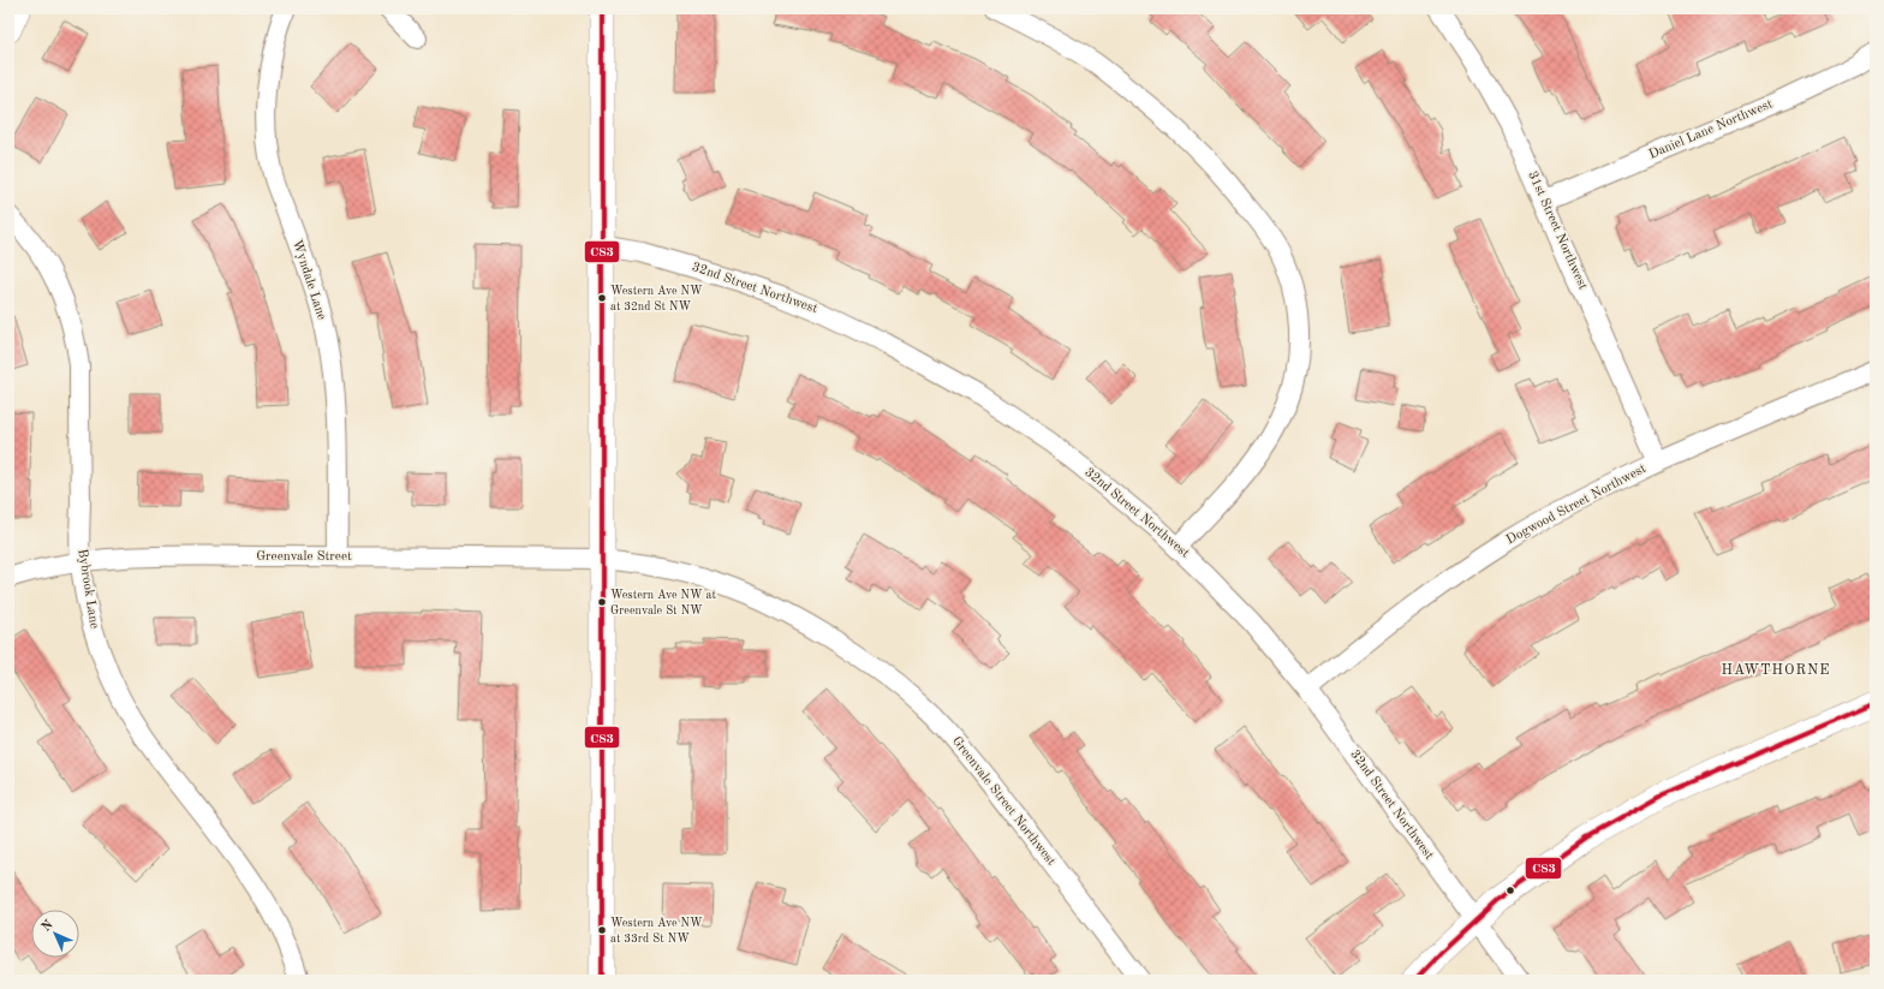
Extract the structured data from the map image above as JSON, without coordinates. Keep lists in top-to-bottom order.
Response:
{
  "streets": {
    "street": [
      "Daniel Lane Northwest",
      "31st Street Northwest",
      "Wyndale Lane",
      "32nd Street Northwest",
      "Dogwood Street Northwest",
      "Greenvale Street",
      "Bybrook Lane",
      "Greenvale Street Northwest"
    ]
  },
  "crossings": [
    ["Daniel Lane Northwest", "31st Street Northwest"],
    ["31st Street Northwest", "Dogwood Street Northwest"],
    ["Wyndale Lane", "Greenvale Street"],
    ["32nd Street Northwest", "Dogwood Street Northwest"],
    ["Greenvale Street", "Bybrook Lane"],
    ["Greenvale Street", "Greenvale Street Northwest"]
  ],
  "districts": ["HAWTHORNE"],
  "places": ["Western Ave NW at 32nd St NW", "Western Ave NW at Greenvale St NW", "Western Ave NW at 33rd St NW"],
  "lines": ["transit line C83"],
  "north": "top left"
}
